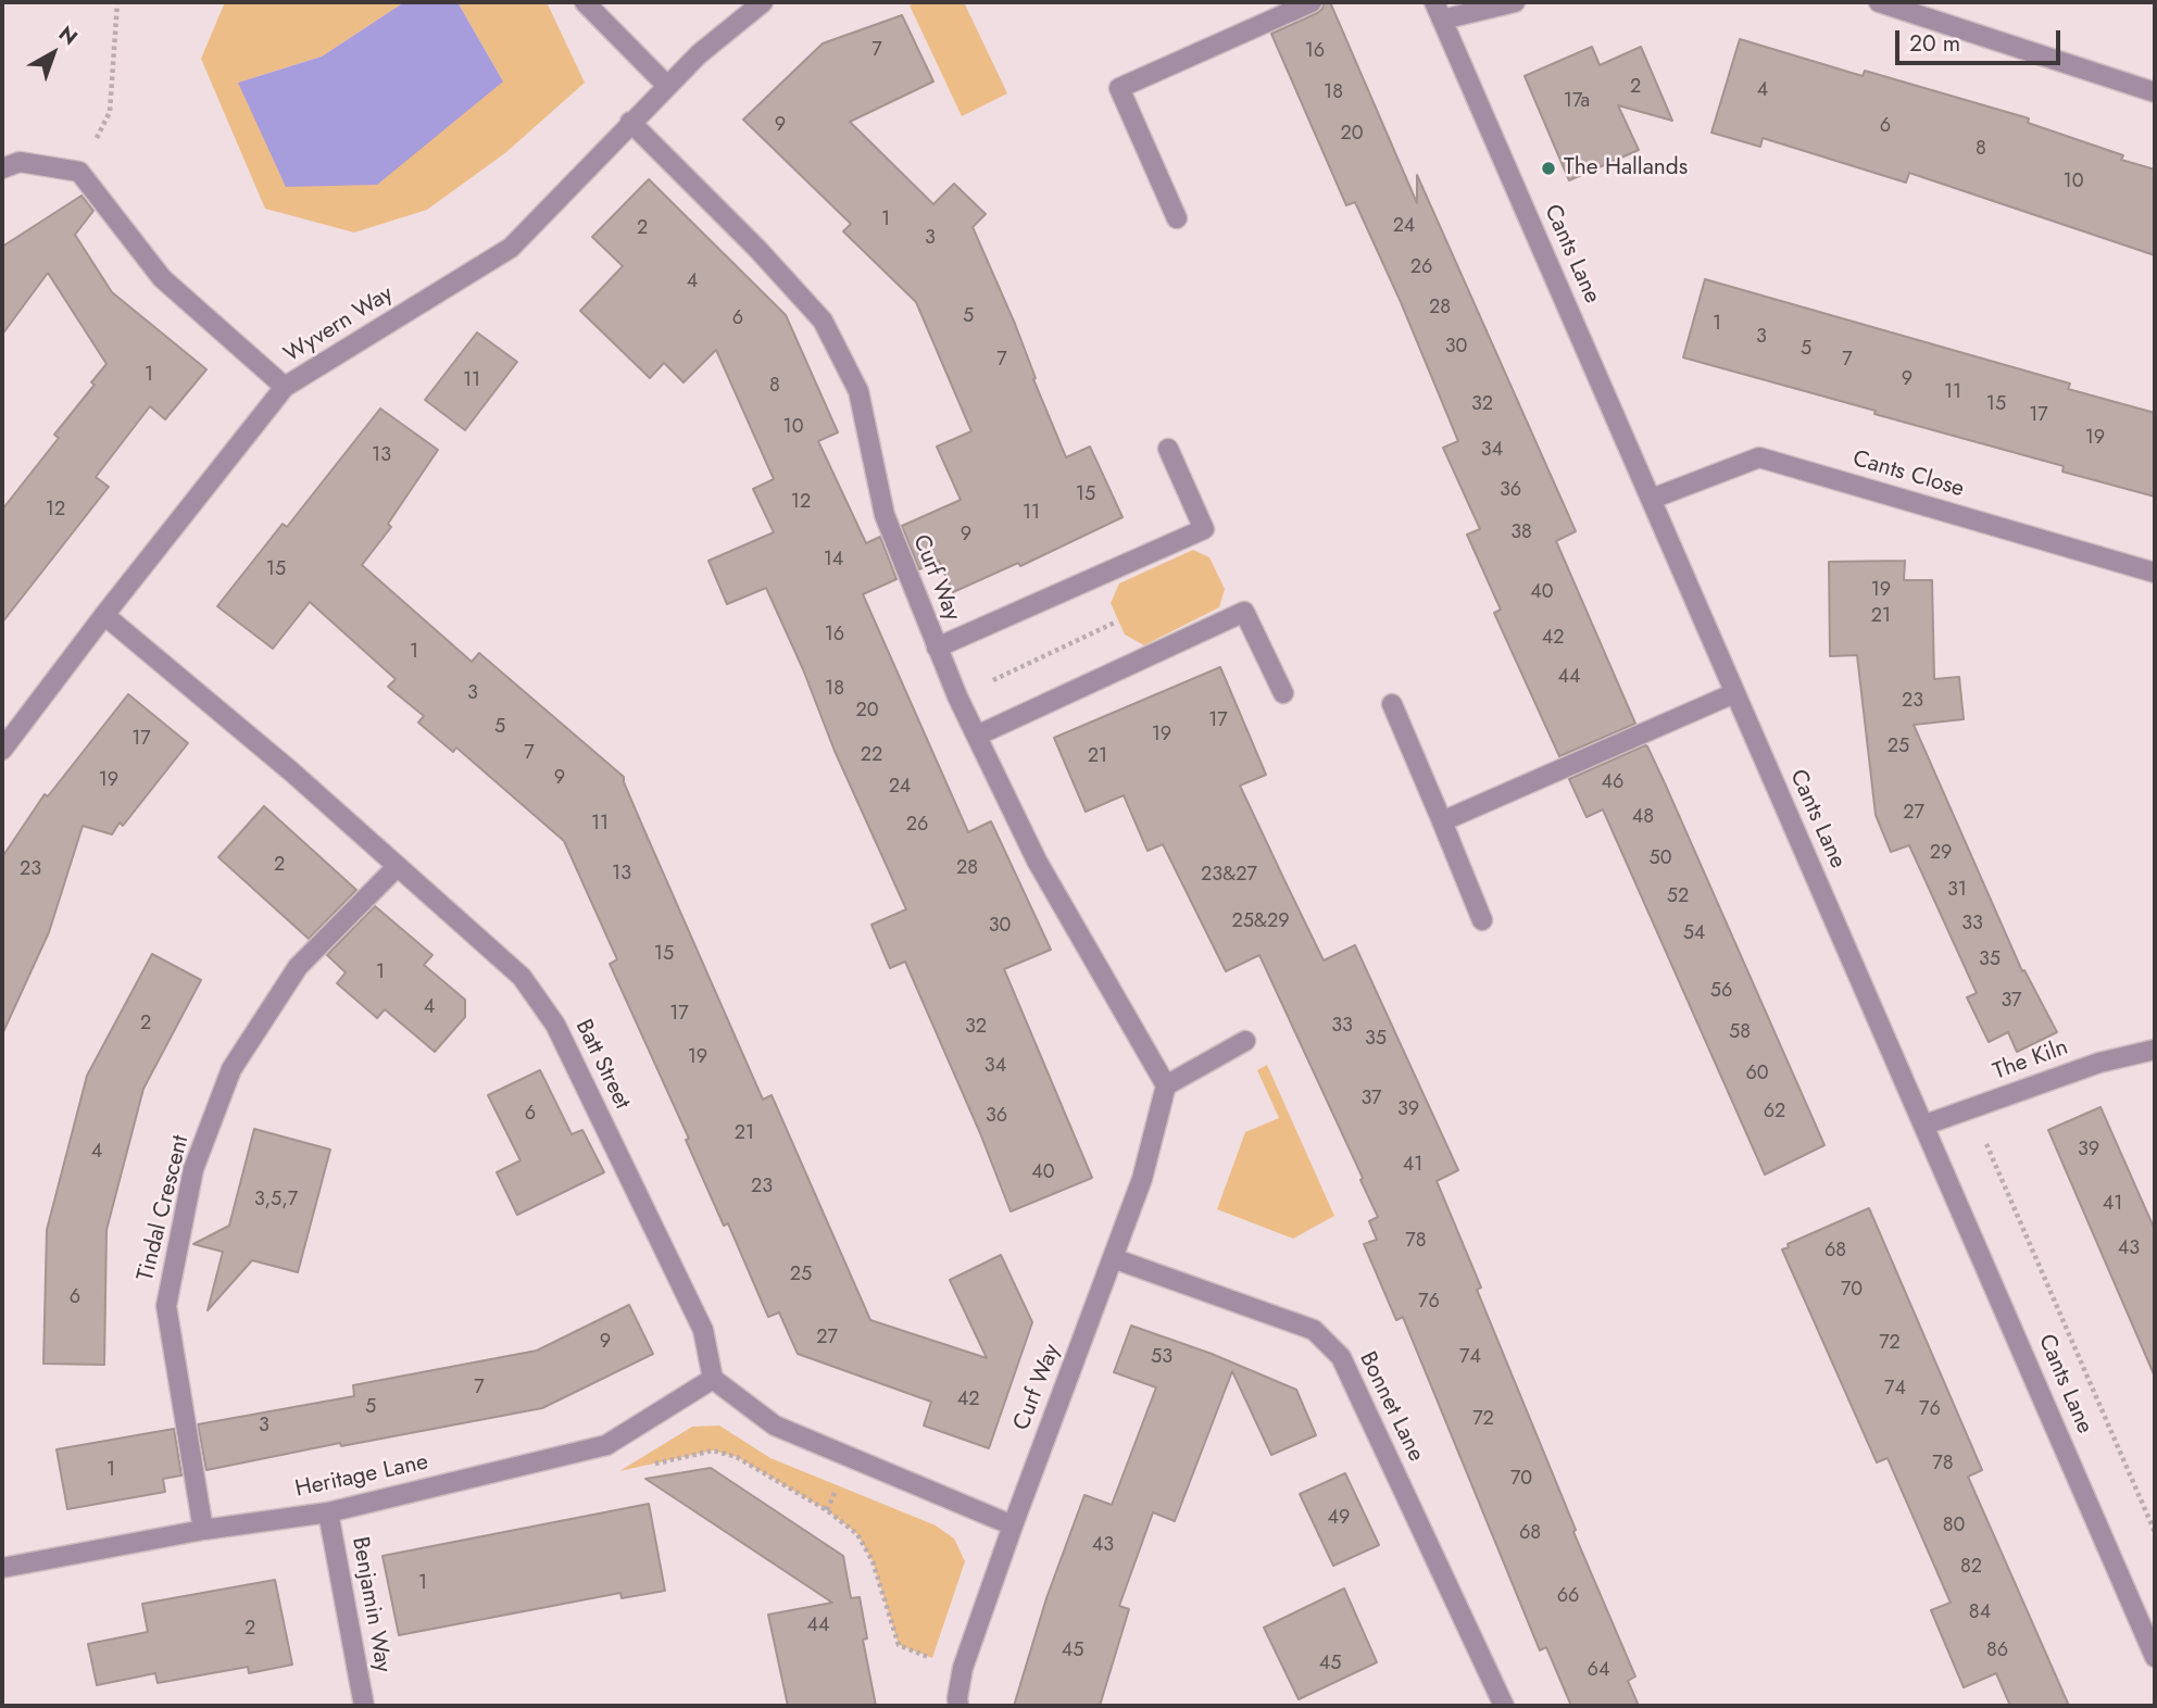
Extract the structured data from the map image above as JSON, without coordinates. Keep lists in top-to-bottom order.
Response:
{
  "streets": {
    "street": [
      "Cants Lane",
      "Wyvern Way",
      "Cants Close",
      "Curf Way",
      "The Kiln",
      "Batt Street",
      "Tindal Crescent",
      "Bonnet Lane",
      "Heritage Lane",
      "Benjamin Way"
    ]
  },
  "crossings": [
    ["Cants Lane", "Cants Close"],
    ["Cants Lane", "The Kiln"],
    ["Wyvern Way", "Curf Way"],
    ["Wyvern Way", "Batt Street"],
    ["Curf Way", "Bonnet Lane"],
    ["Batt Street", "Tindal Crescent"],
    ["Batt Street", "Heritage Lane"],
    ["Tindal Crescent", "Heritage Lane"],
    ["Heritage Lane", "Benjamin Way"]
  ],
  "places": ["The Hallands"],
  "house_numbers": [
    "7",
    "16",
    "2",
    "4",
    "18",
    "17a",
    "9",
    "6",
    "20",
    "8",
    "10",
    "1",
    "24",
    "2",
    "3",
    "26",
    "4",
    "28",
    "5",
    "6",
    "1",
    "3",
    "30",
    "5",
    "7",
    "7",
    "1",
    "9",
    "11",
    "8",
    "11",
    "32",
    "15",
    "17",
    "10",
    "19",
    "34",
    "13",
    "36",
    "15",
    "12",
    "12",
    "11",
    "38",
    "9",
    "14",
    "15",
    "19",
    "40",
    "21",
    "16",
    "42",
    "1",
    "44",
    "18",
    "3",
    "23",
    "20",
    "17",
    "5",
    "19",
    "17",
    "25",
    "7",
    "22",
    "21",
    "9",
    "19",
    "46",
    "24",
    "27",
    "48",
    "11",
    "26",
    "29",
    "50",
    "2",
    "28",
    "23",
    "13",
    "23&27",
    "31",
    "52",
    "25&29",
    "33",
    "30",
    "54",
    "15",
    "35",
    "1",
    "56",
    "37",
    "4",
    "17",
    "2",
    "33",
    "32",
    "58",
    "35",
    "19",
    "34",
    "60",
    "37",
    "39",
    "62",
    "6",
    "36",
    "21",
    "39",
    "4",
    "41",
    "40",
    "23",
    "3,5,7",
    "41",
    "78",
    "43",
    "68",
    "25",
    "70",
    "6",
    "76",
    "27",
    "9",
    "72",
    "53",
    "74",
    "7",
    "74",
    "42",
    "5",
    "76",
    "72",
    "3",
    "78",
    "1",
    "70",
    "49",
    "80",
    "68",
    "43",
    "82",
    "1",
    "66",
    "84",
    "44",
    "2",
    "45",
    "86",
    "45",
    "64"
  ],
  "scale_bar": "20 m",
  "north": "top right"
}
